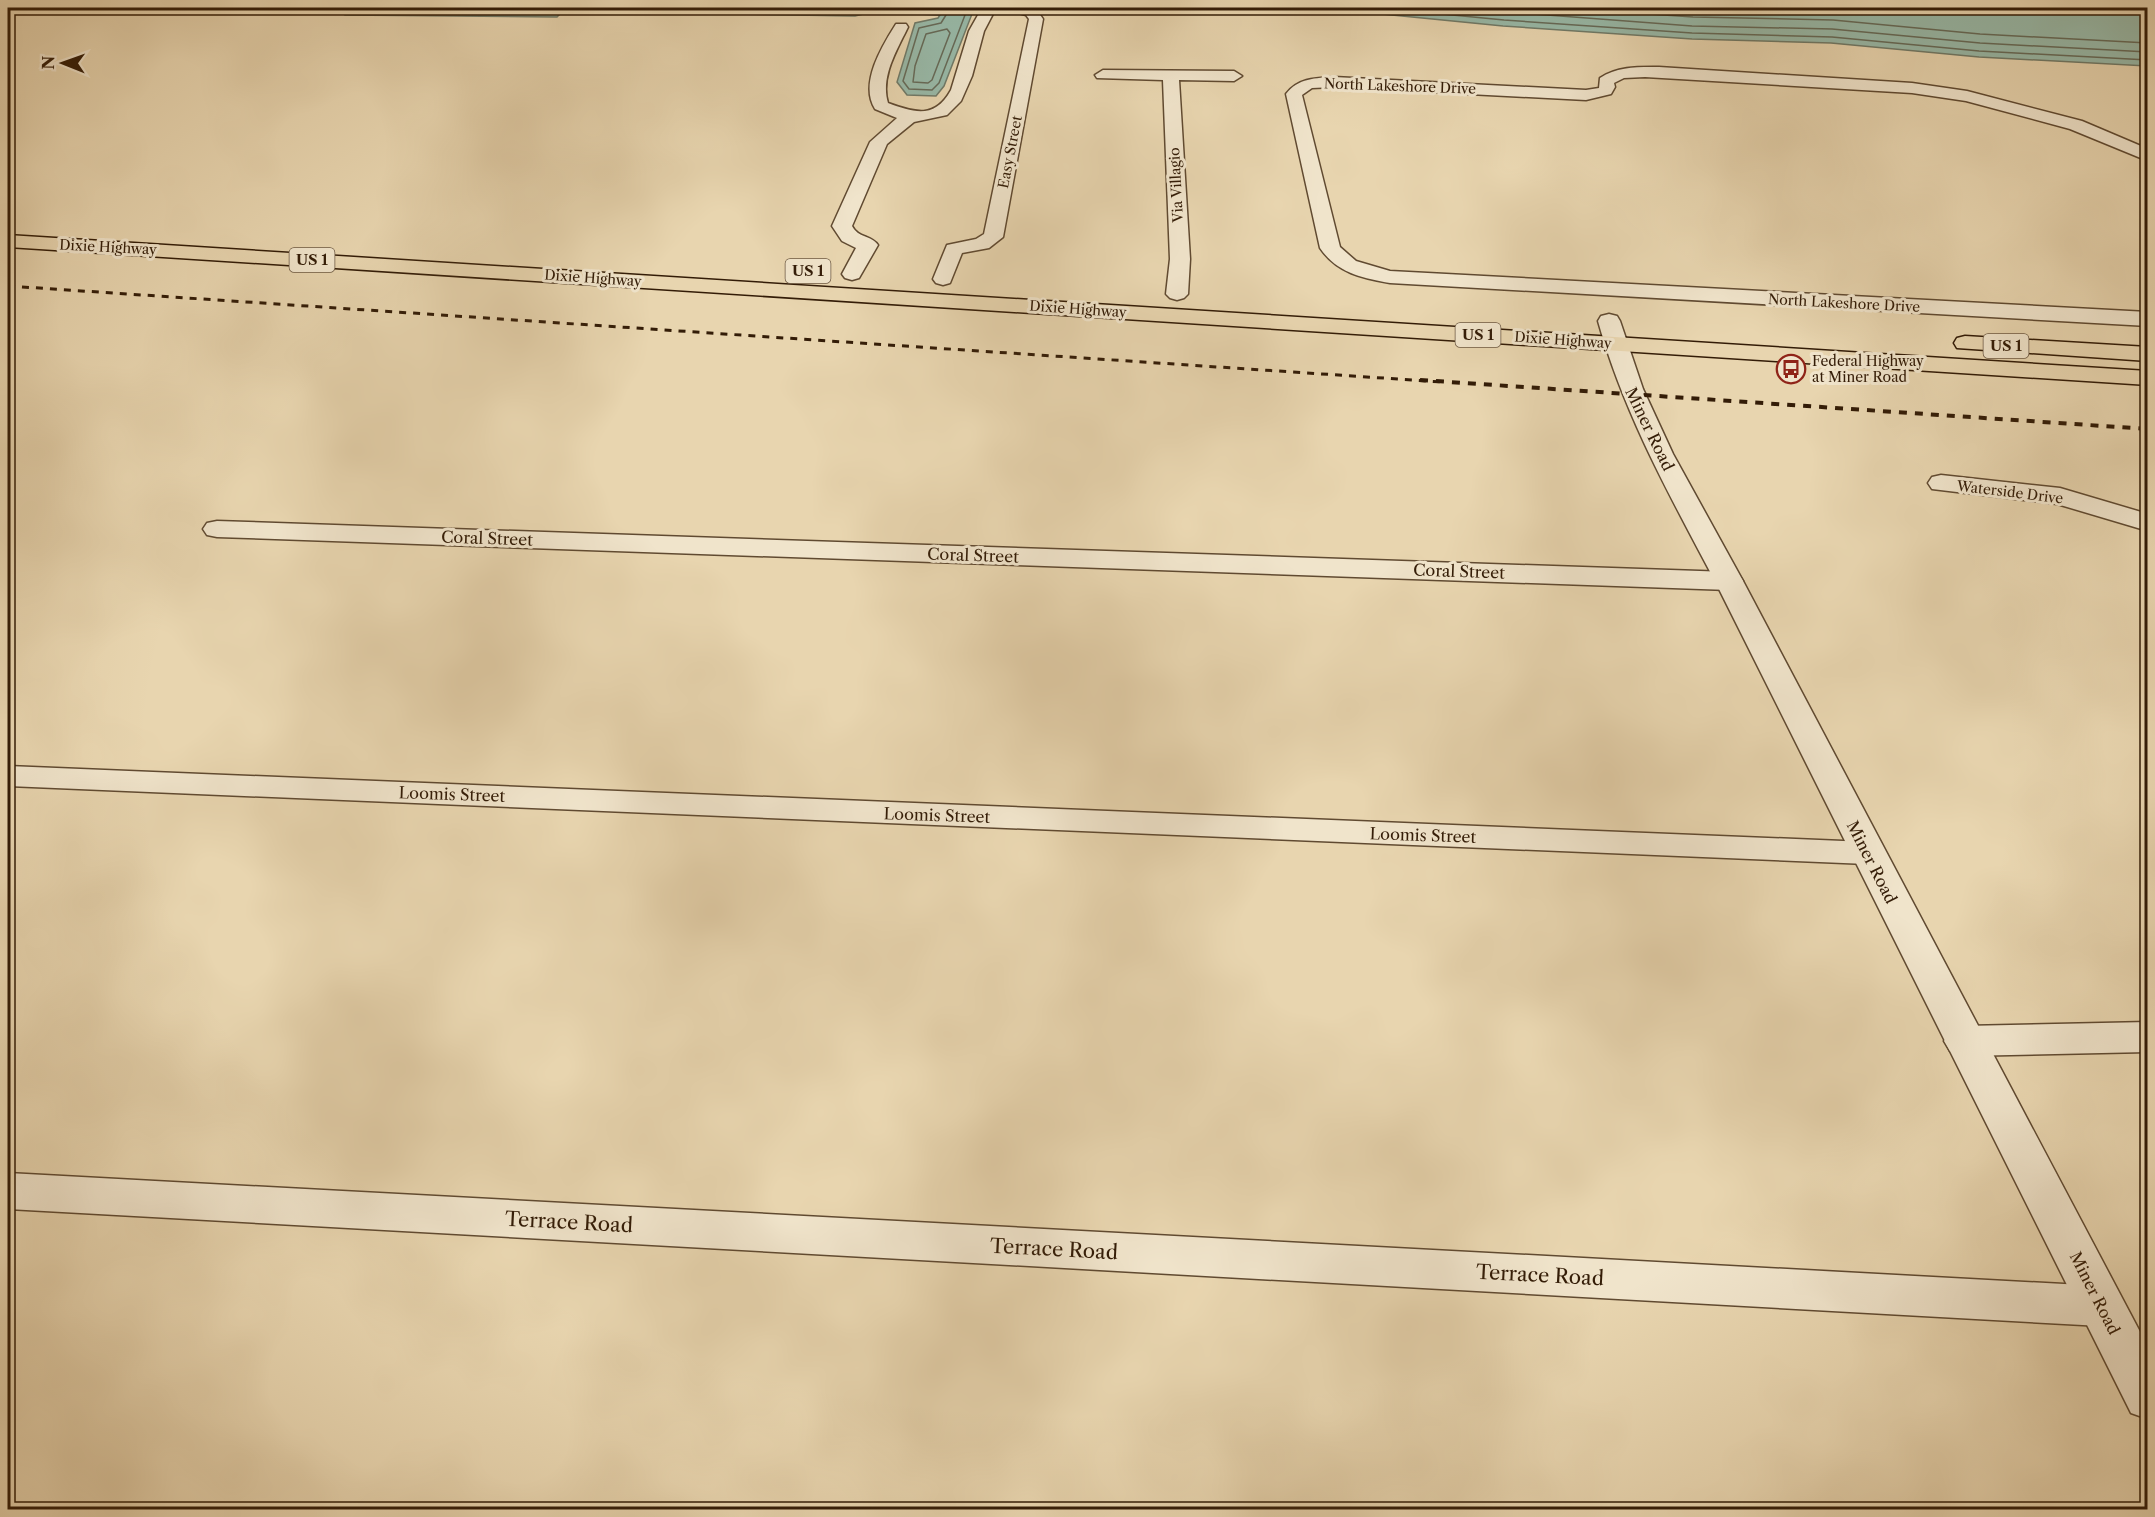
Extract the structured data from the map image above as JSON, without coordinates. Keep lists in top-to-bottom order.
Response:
{
  "streets": {
    "main road": ["Dixie Highway", "US 1"],
    "street": [
      "North Lakeshore Drive",
      "Easy Street",
      "Via Villagio",
      "Miner Road",
      "Waterside Drive",
      "Coral Street",
      "Loomis Street",
      "Terrace Road"
    ]
  },
  "crossings": [
    ["Dixie Highway", "Miner Road"],
    ["Miner Road", "Coral Street"],
    ["Miner Road", "Loomis Street"],
    ["Miner Road", "Terrace Road"]
  ],
  "places": {
    "bus stop": ["Federal Highway at Miner Road"]
  },
  "north": "left"
}
